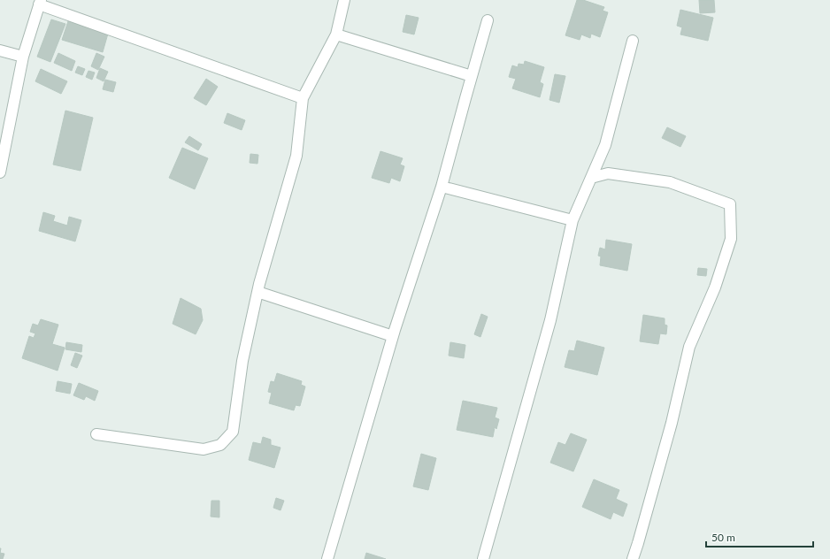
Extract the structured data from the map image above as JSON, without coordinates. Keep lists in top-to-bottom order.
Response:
{
  "scale_bar": "50 m"
}
